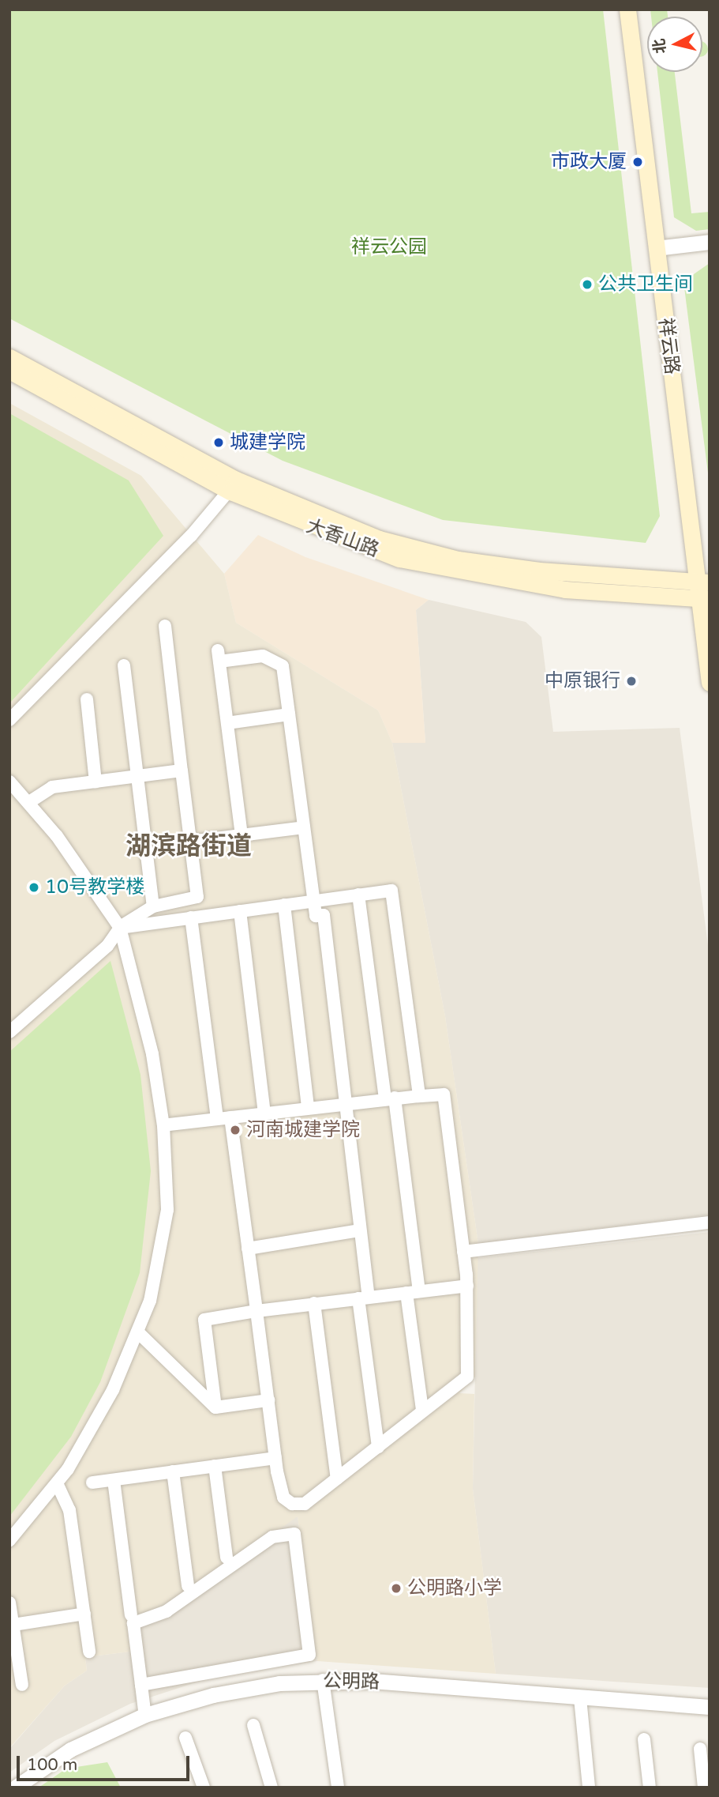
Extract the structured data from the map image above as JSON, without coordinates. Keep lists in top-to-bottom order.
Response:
{
  "streets": {
    "main road": ["祥云路", "大香山路"],
    "street": ["公明路"]
  },
  "crossings": [
    ["祥云路", "大香山路"]
  ],
  "districts": ["湖滨路街道"],
  "parks": ["祥云公园"],
  "places": [
    "市政大厦",
    "公共卫生间",
    "城建学院",
    "中原银行",
    "10号教学楼",
    "河南城建学院",
    "公明路小学"
  ],
  "scale_bar": "100 m",
  "north": "left"
}
